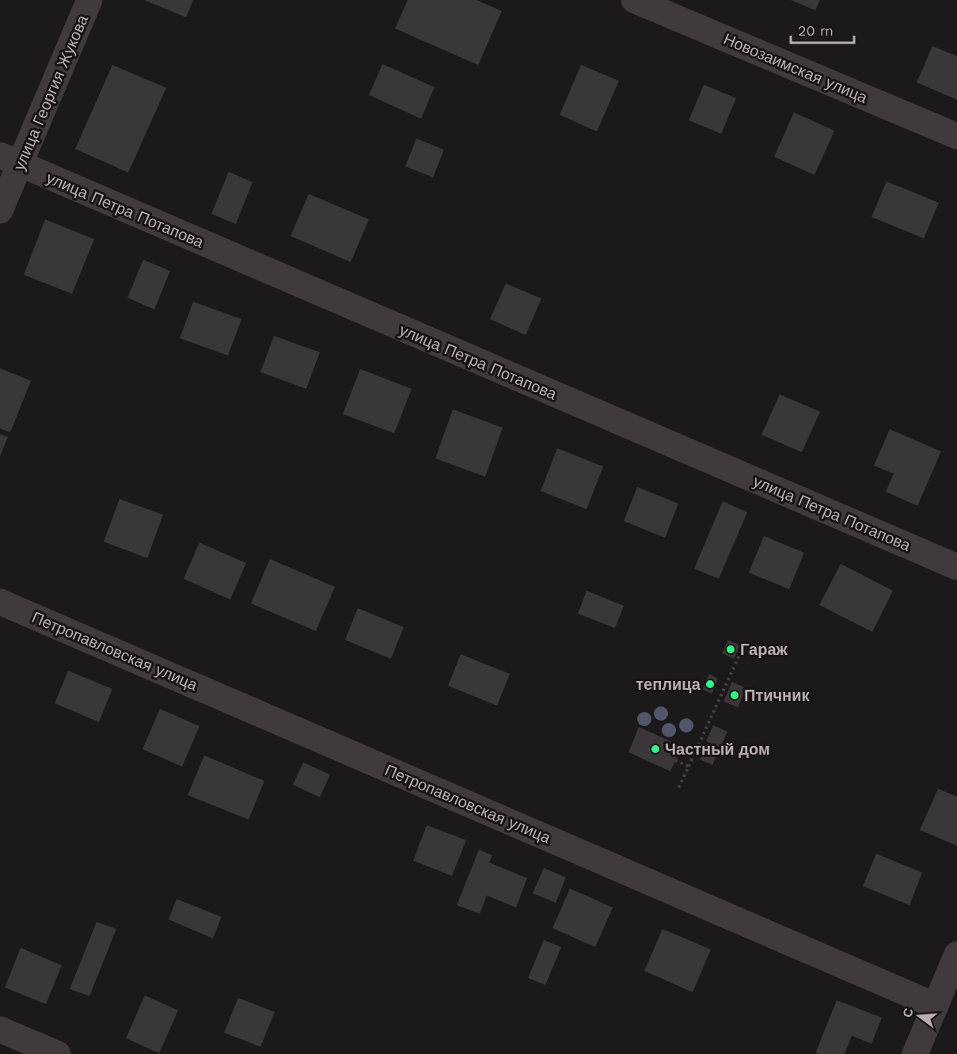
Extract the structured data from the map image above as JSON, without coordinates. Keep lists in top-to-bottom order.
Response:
{
  "streets": {
    "street": [
      "Новозаимская улица",
      "улица Георгия Жукова",
      "улица Петра Потапова",
      "Петропавловская улица"
    ]
  },
  "crossings": [
    ["улица Георгия Жукова", "улица Петра Потапова"]
  ],
  "places": [
    "Гараж",
    "теплица",
    "Птичник",
    "Частный дом"
  ],
  "scale_bar": "20 m",
  "north": "left"
}
